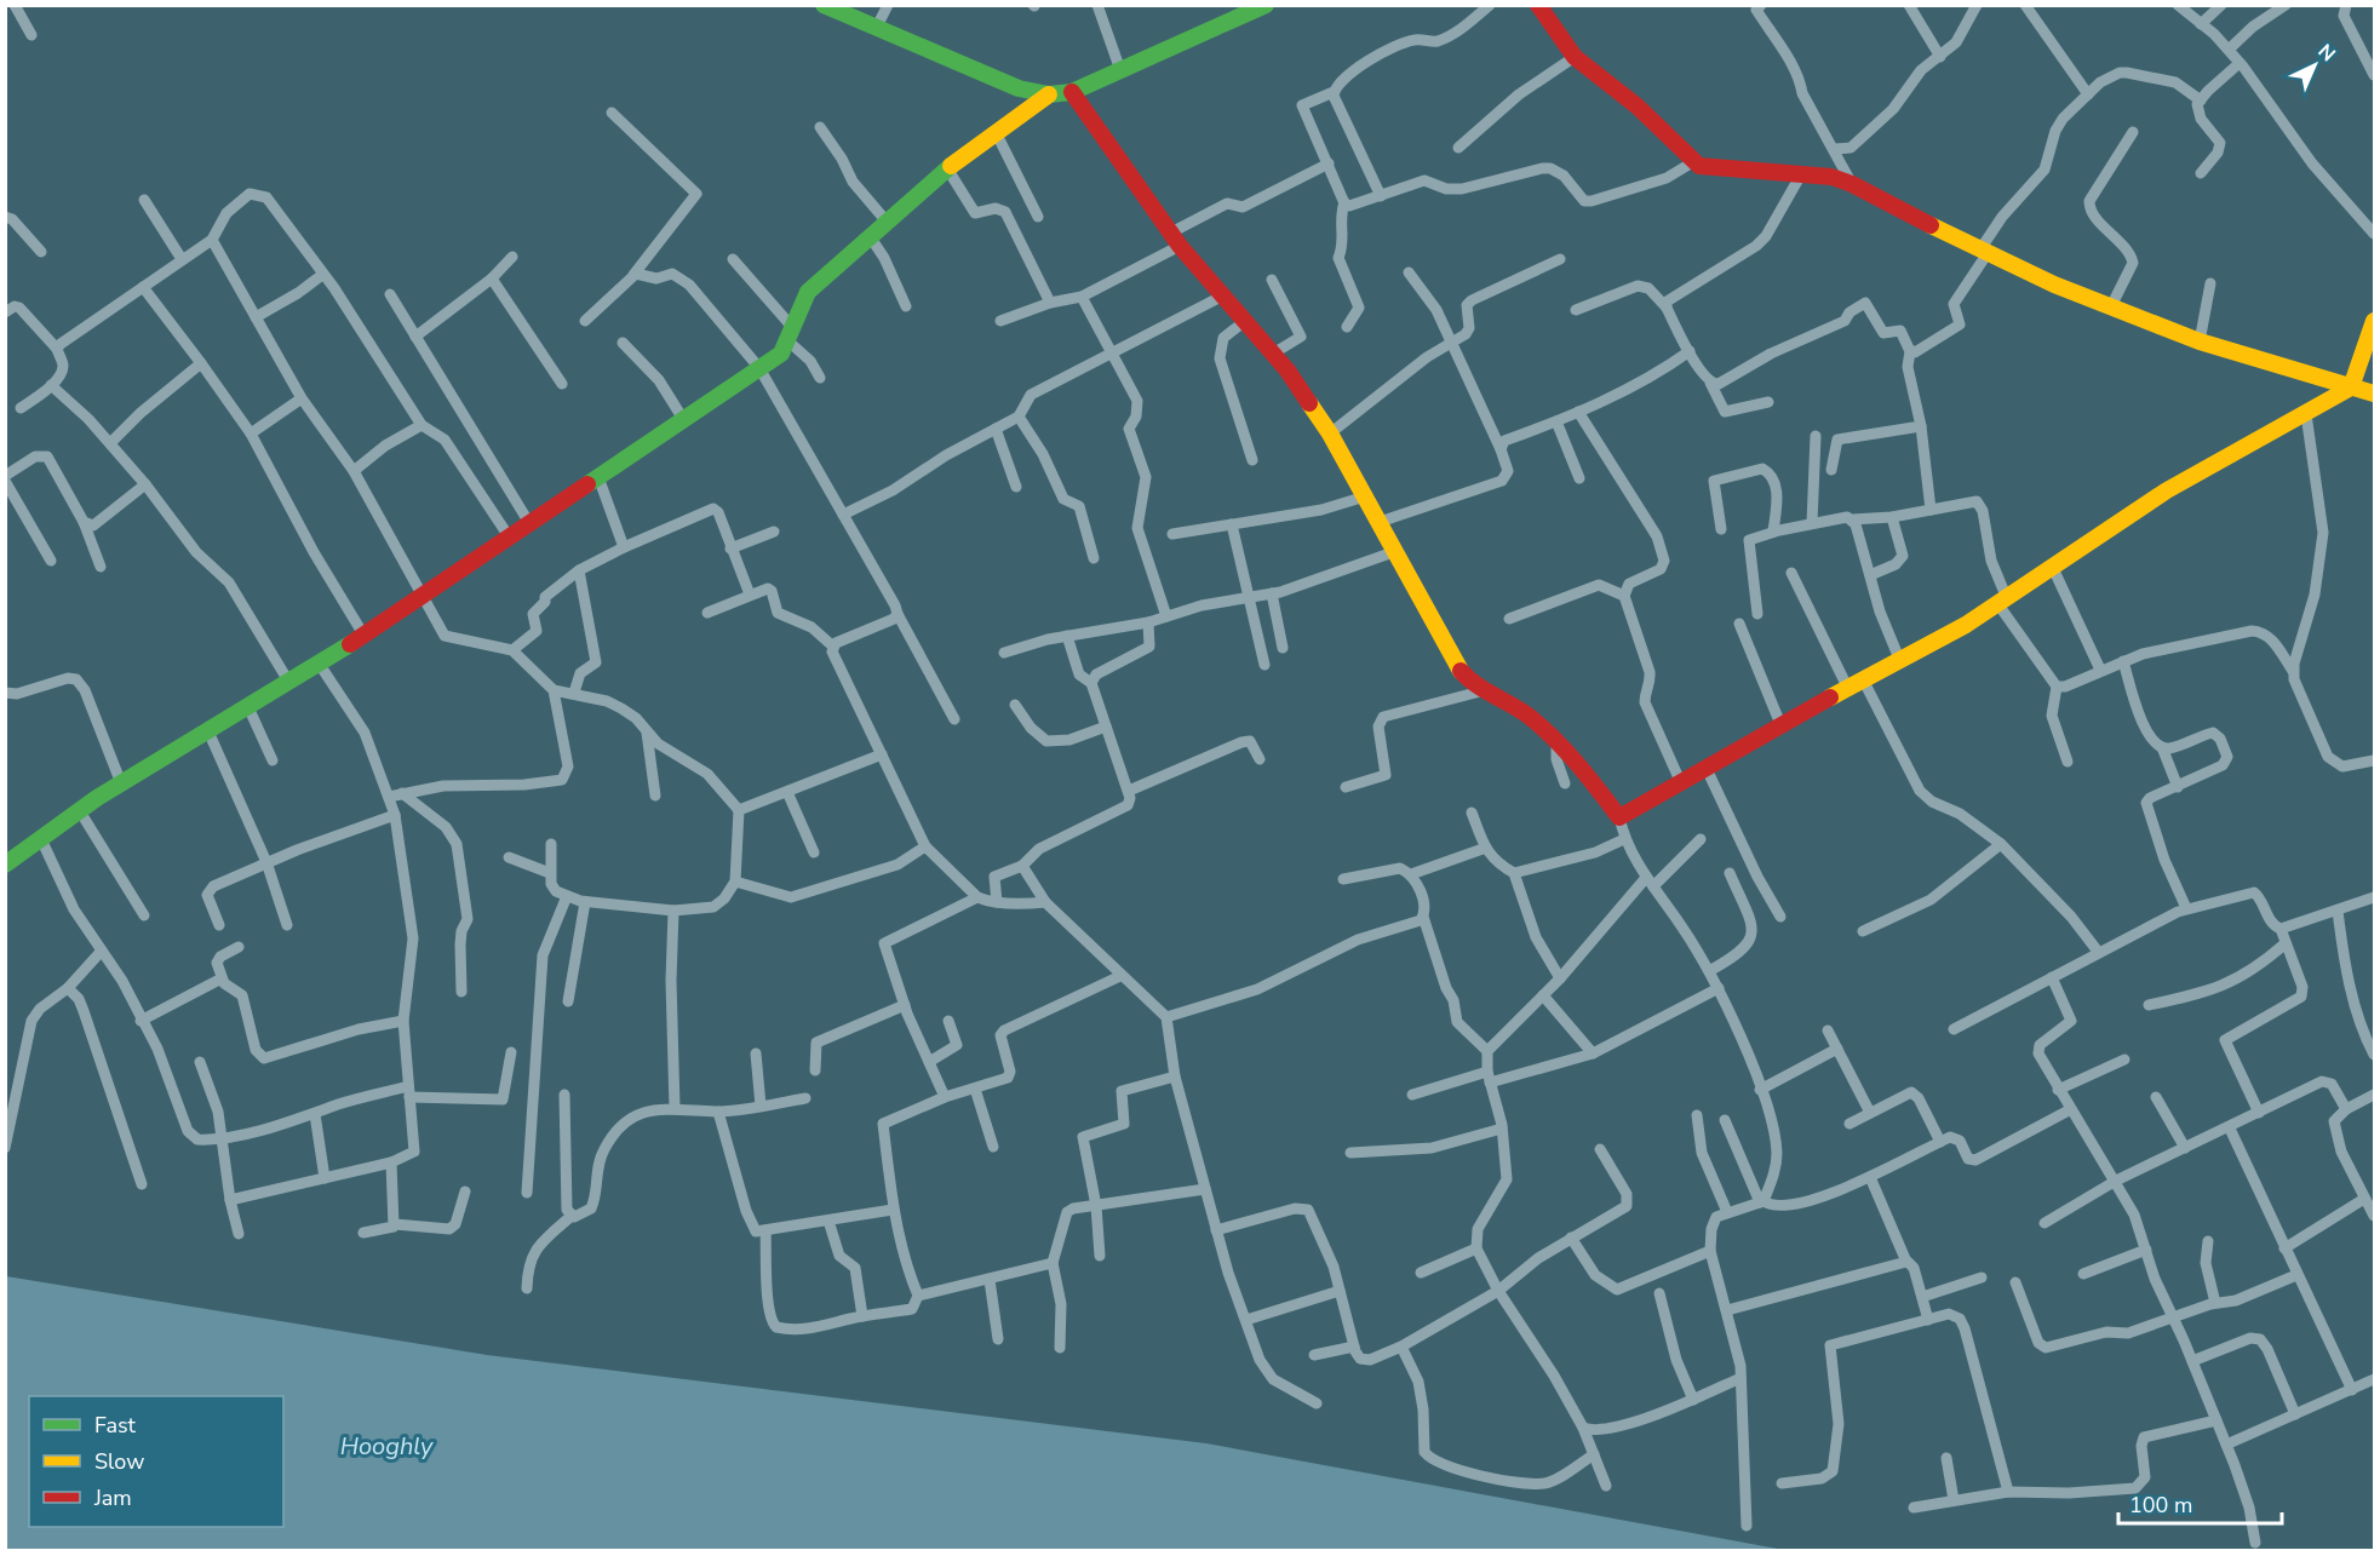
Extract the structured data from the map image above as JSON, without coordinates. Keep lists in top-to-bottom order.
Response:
{
  "water": ["Hooghly"],
  "legend": ["Fast", "Slow", "Jam"],
  "scale_bar": "100 m",
  "north": "top right"
}
